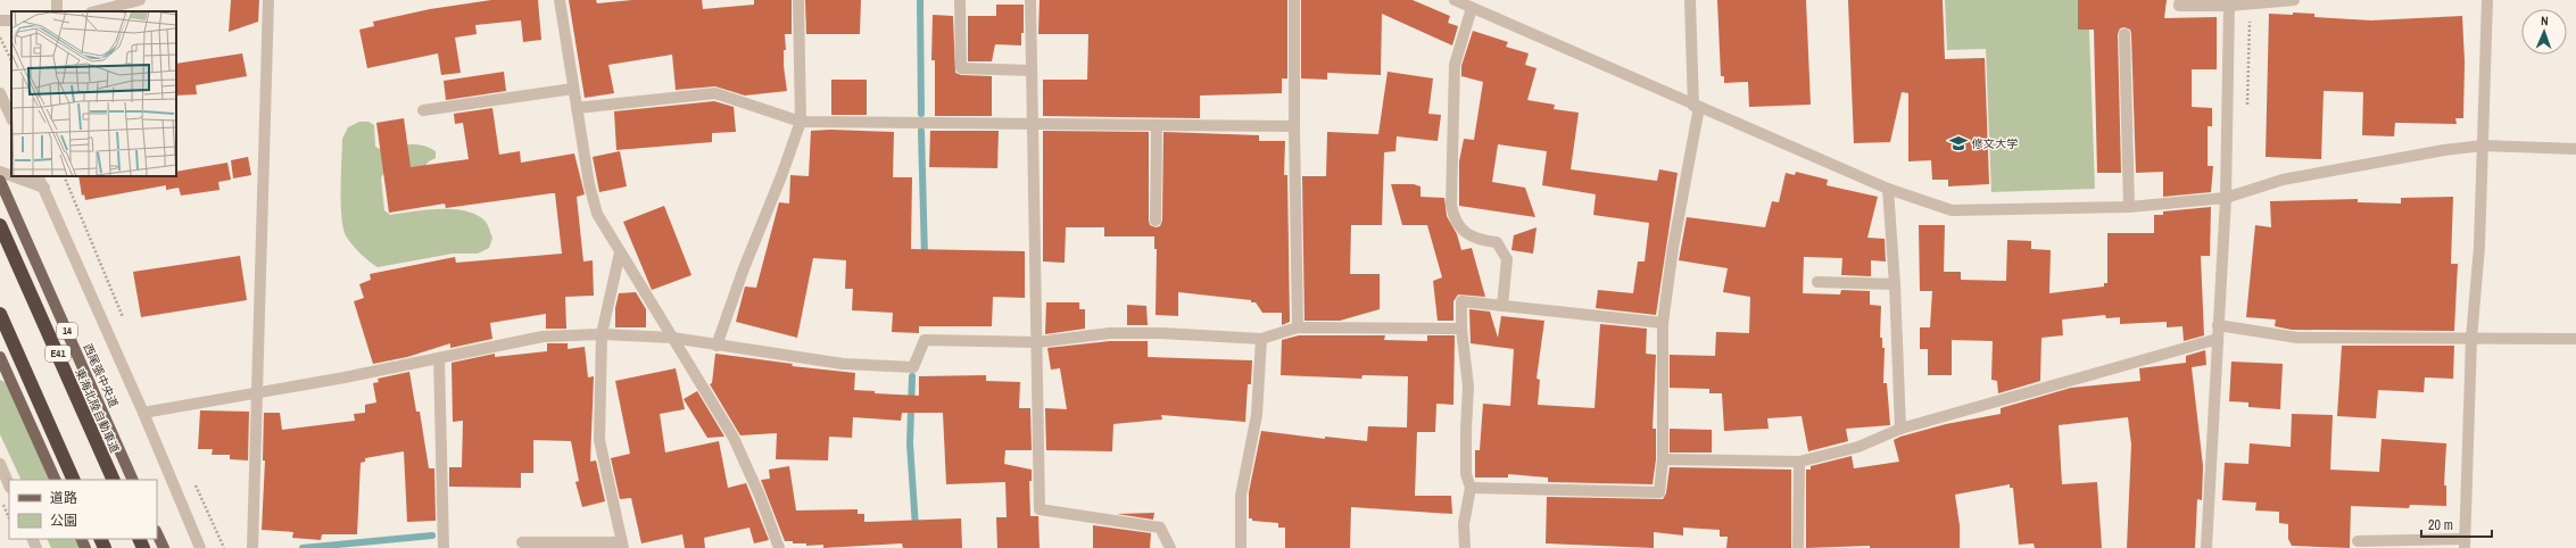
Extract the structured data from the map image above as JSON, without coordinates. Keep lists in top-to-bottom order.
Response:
{
  "streets": {
    "highway": ["E41", "東海北陸自動車道"],
    "main road": ["14", "西尾張中央道"]
  },
  "places": {
    "school or university": ["修文大学"]
  },
  "legend": ["道路", "公園"],
  "scale_bar": "20 m",
  "north": "top"
}
